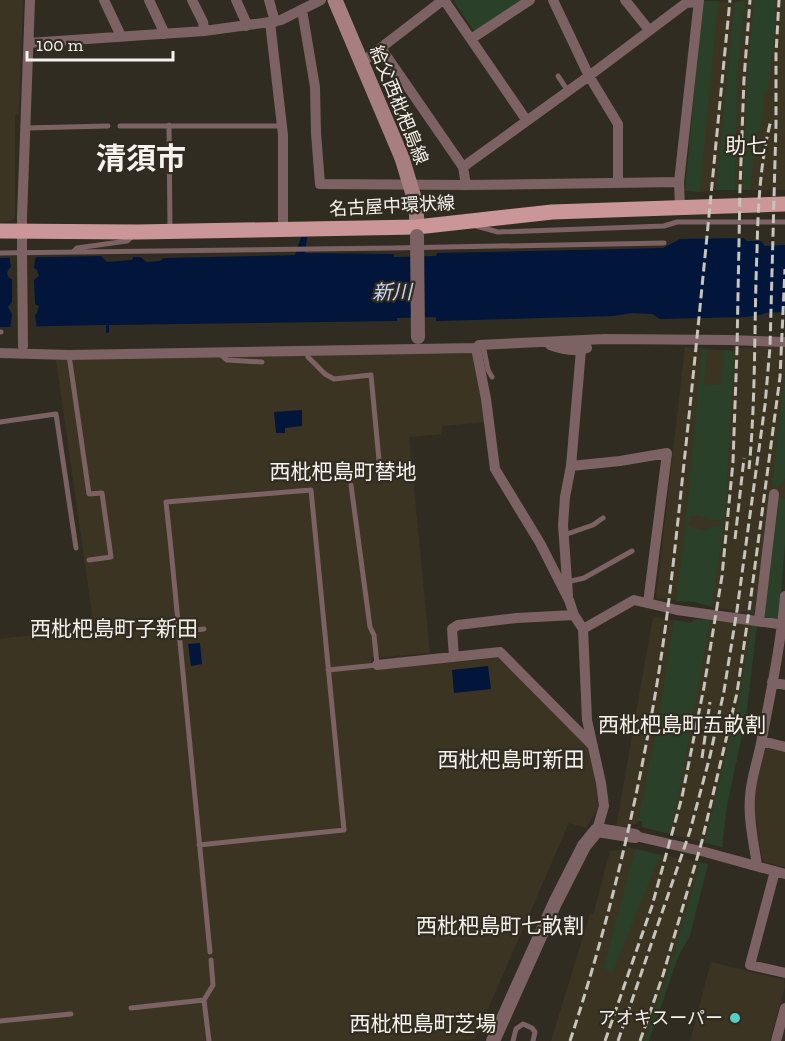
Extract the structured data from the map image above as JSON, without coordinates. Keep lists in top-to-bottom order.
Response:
{
  "streets": {
    "main road": ["給父西枇杷島線", "名古屋中環状線"]
  },
  "crossings": [
    ["給父西枇杷島線", "名古屋中環状線"]
  ],
  "districts": [
    "助七",
    "清須市",
    "西枇杷島町替地",
    "西枇杷島町子新田",
    "西枇杷島町五畝割",
    "西枇杷島町新田",
    "西枇杷島町七畝割",
    "西枇杷島町芝場"
  ],
  "water": ["新川"],
  "places": ["アオキスーパー"],
  "scale_bar": "100 m"
}
